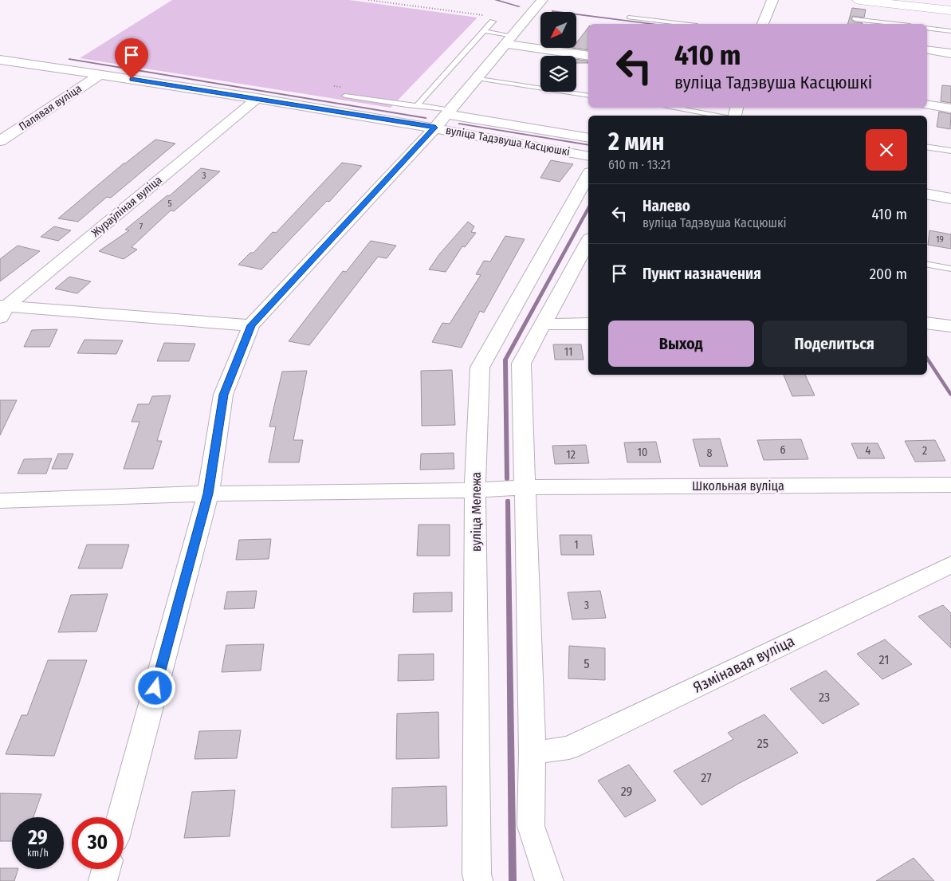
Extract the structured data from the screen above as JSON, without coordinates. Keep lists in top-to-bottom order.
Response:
{
  "streets": {
    "street": [
      "Палявая вуліца",
      "вуліца Тадэвуша Касцюшкі",
      "Жураўліная вуліца",
      "Школьная вуліца",
      "вуліца Мележа",
      "Язмінавая вуліца"
    ]
  },
  "crossings": [
    ["Палявая вуліца", "вуліца Тадэвуша Касцюшкі"],
    ["вуліца Тадэвуша Касцюшкі", "Жураўліная вуліца"],
    ["Школьная вуліца", "вуліца Мележа"]
  ],
  "house_numbers": [
    "3",
    "5",
    "7",
    "19",
    "11",
    "6",
    "4",
    "2",
    "10",
    "8",
    "12",
    "1",
    "3",
    "21",
    "5",
    "23",
    "25",
    "27",
    "29"
  ],
  "north": "bottom left",
  "page": {
    "turn": ["410 m", "вуліца Тадэвуша Касцюшкі"],
    "heading": ["2 мин", "610 m · 13:21"],
    "list": [
      {
        "name": "Налево",
        "note": "вуліца Тадэвуша Касцюшкі",
        "value": "410 m"
      },
      {
        "name": "Пункт назначения",
        "value": "200 m"
      }
    ],
    "buttons": ["Выход", "Поделиться"],
    "speed": "29 km/h",
    "limit": "30"
  }
}
